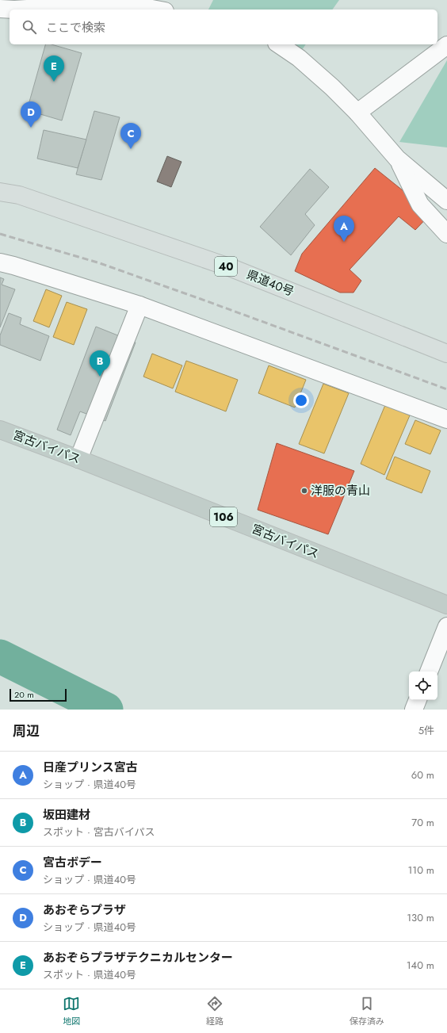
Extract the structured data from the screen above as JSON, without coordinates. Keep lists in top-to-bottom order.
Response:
{
  "streets": {
    "highway": ["宮古バイパス", "106"],
    "main road": ["40", "県道40号"]
  },
  "places": ["洋服の青山"],
  "scale_bar": "20 m",
  "page": {
    "search": "ここで検索",
    "pins": [
      "E",
      "D",
      "C",
      "A",
      "B"
    ],
    "scale": "20 m",
    "heading": ["周辺", "5件"],
    "list": [
      {
        "mark": "A",
        "name": "日産プリンス宮古",
        "note": "ショップ · 県道40号",
        "value": "60 m"
      },
      {
        "mark": "B",
        "name": "坂田建材",
        "note": "スポット · 宮古バイパス",
        "value": "70 m"
      },
      {
        "mark": "C",
        "name": "宮古ボデー",
        "note": "ショップ · 県道40号",
        "value": "110 m"
      },
      {
        "mark": "D",
        "name": "あおぞらプラザ",
        "note": "ショップ · 県道40号",
        "value": "130 m"
      },
      {
        "mark": "E",
        "name": "あおぞらプラザテクニカルセンター",
        "note": "スポット · 県道40号",
        "value": "140 m"
      }
    ],
    "nav": ["地図", "経路", "保存済み"]
  }
}
